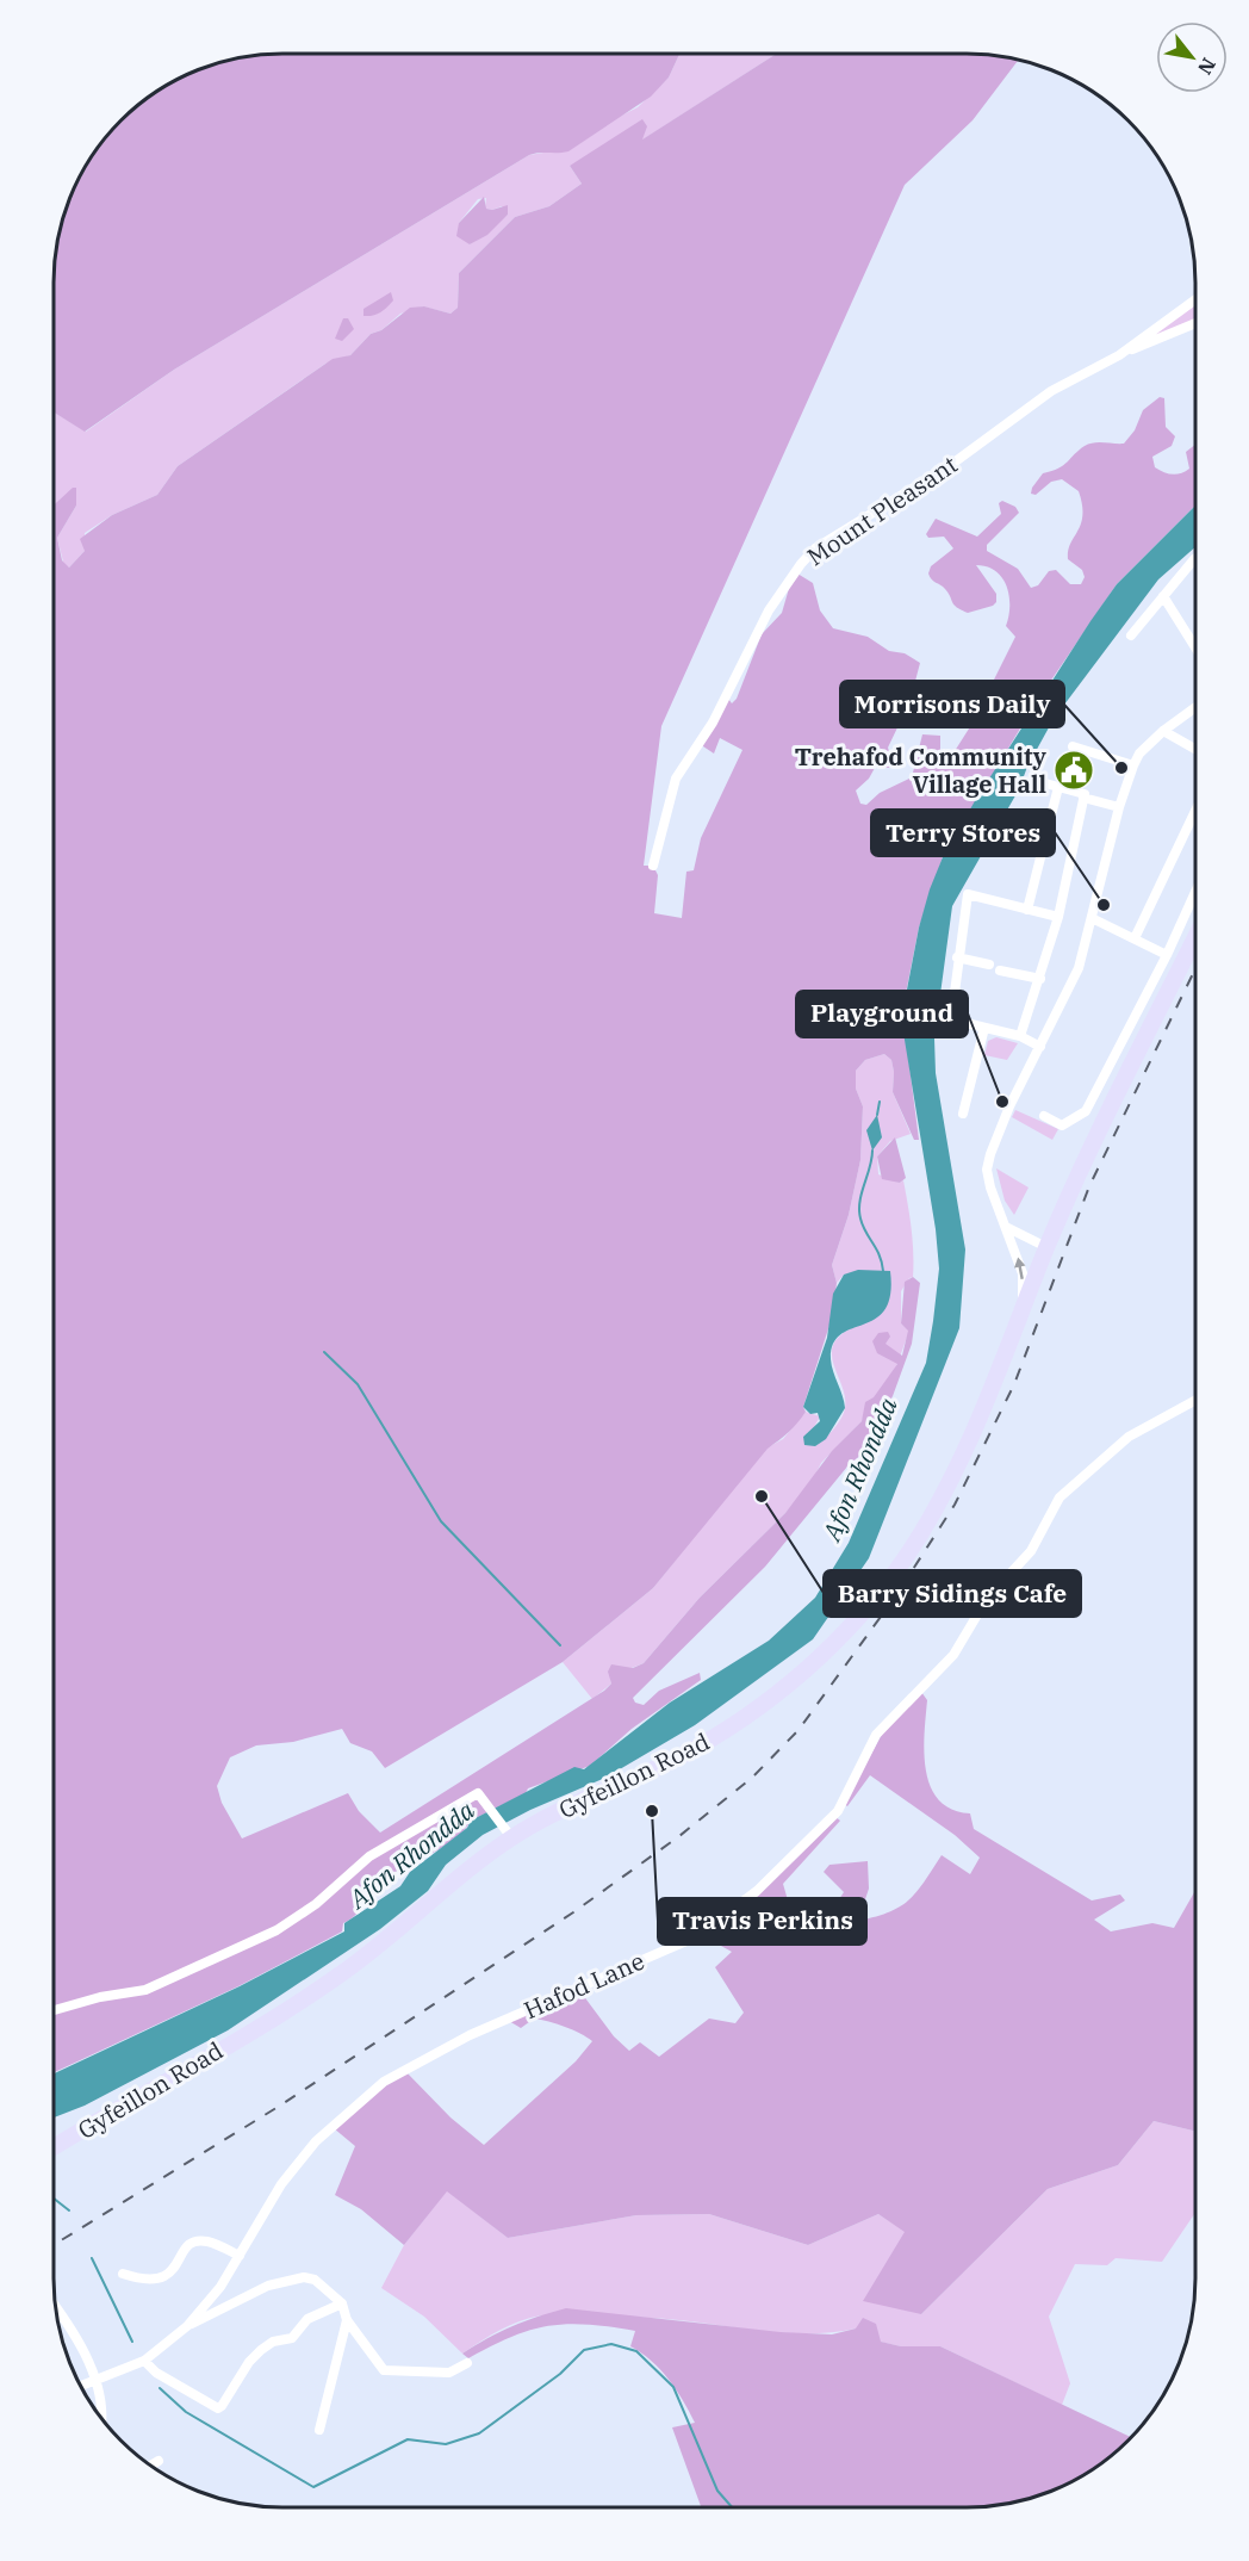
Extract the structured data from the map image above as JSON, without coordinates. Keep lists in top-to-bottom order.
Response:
{
  "streets": {
    "main road": ["Gyfeillon Road"],
    "street": ["Mount Pleasant", "Hafod Lane"]
  },
  "water": ["Afon Rhondda"],
  "places": {
    "other": [
      "Morrisons Daily",
      "Terry Stores",
      "Playground",
      "Barry Sidings Cafe",
      "Travis Perkins"
    ],
    "public building": ["Trehafod Community Village Hall"]
  },
  "north": "bottom right"
}
